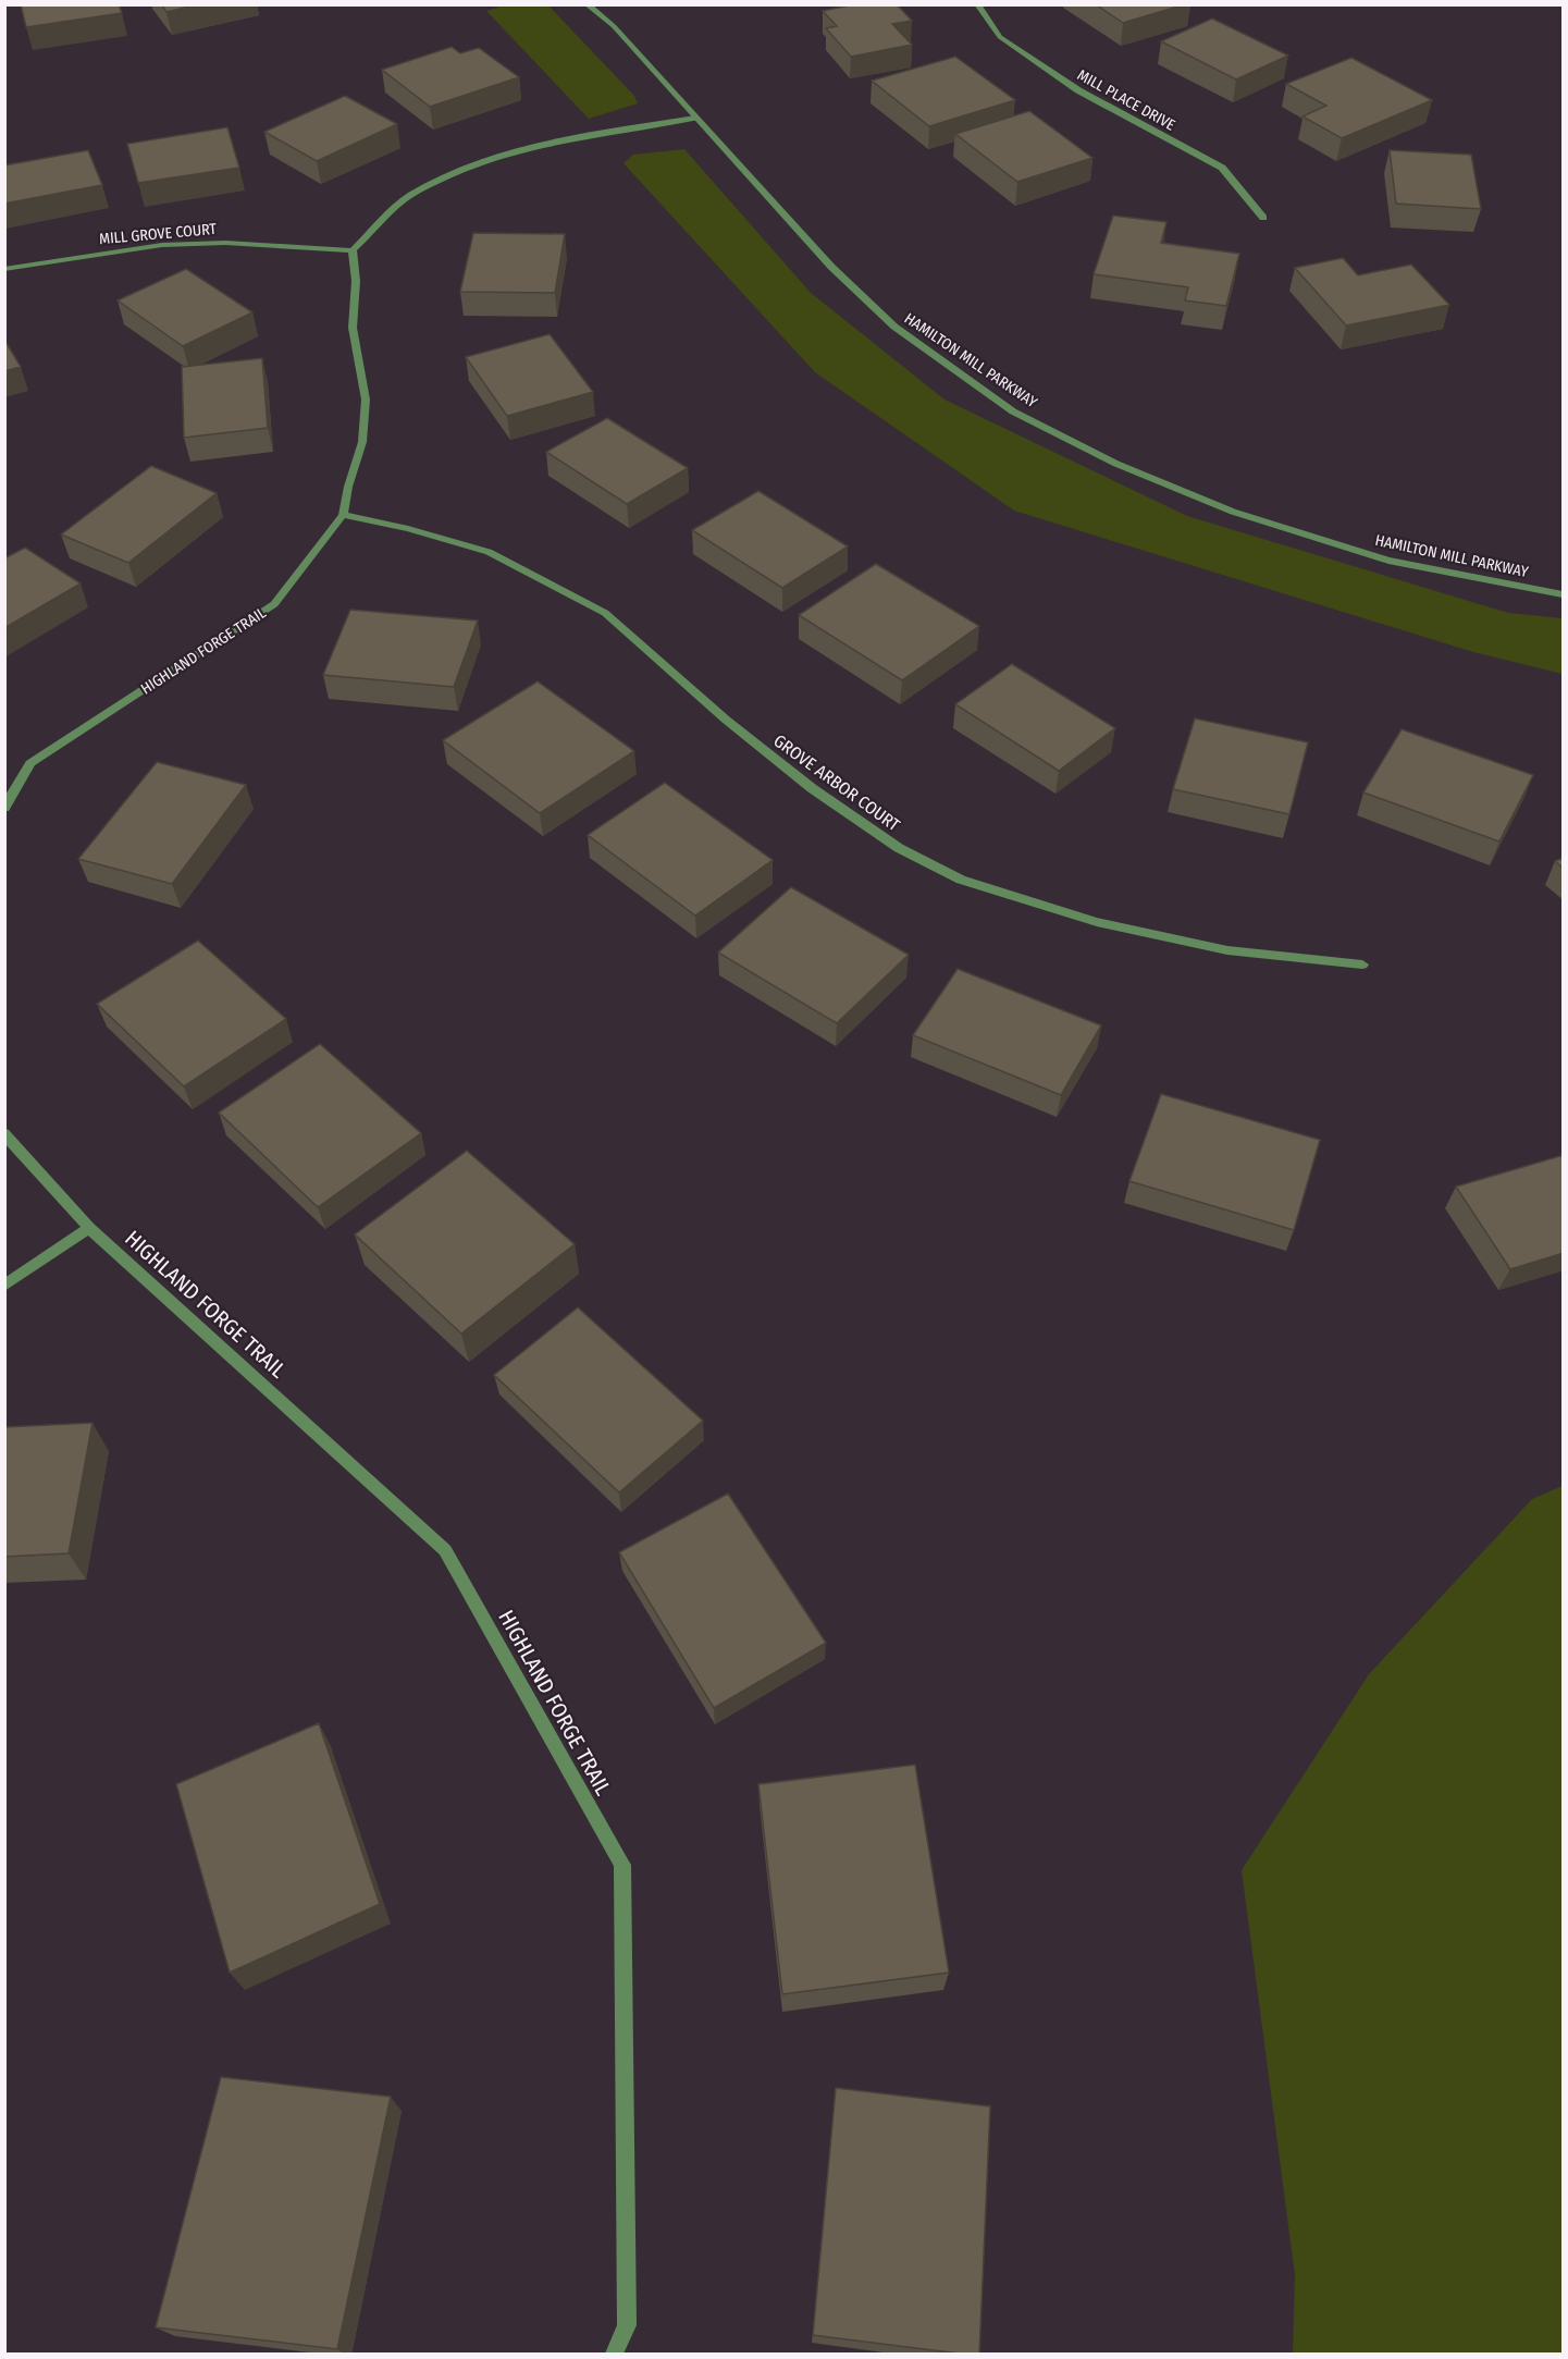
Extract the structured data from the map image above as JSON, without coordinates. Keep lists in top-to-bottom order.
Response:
{
  "streets": {
    "street": [
      "MILL PLACE DRIVE",
      "MILL GROVE COURT",
      "HAMILTON MILL PARKWAY",
      "HIGHLAND FORGE TRAIL",
      "GROVE ARBOR COURT"
    ]
  },
  "crossings": [
    ["MILL GROVE COURT", "HIGHLAND FORGE TRAIL"],
    ["HIGHLAND FORGE TRAIL", "GROVE ARBOR COURT"]
  ]
}
